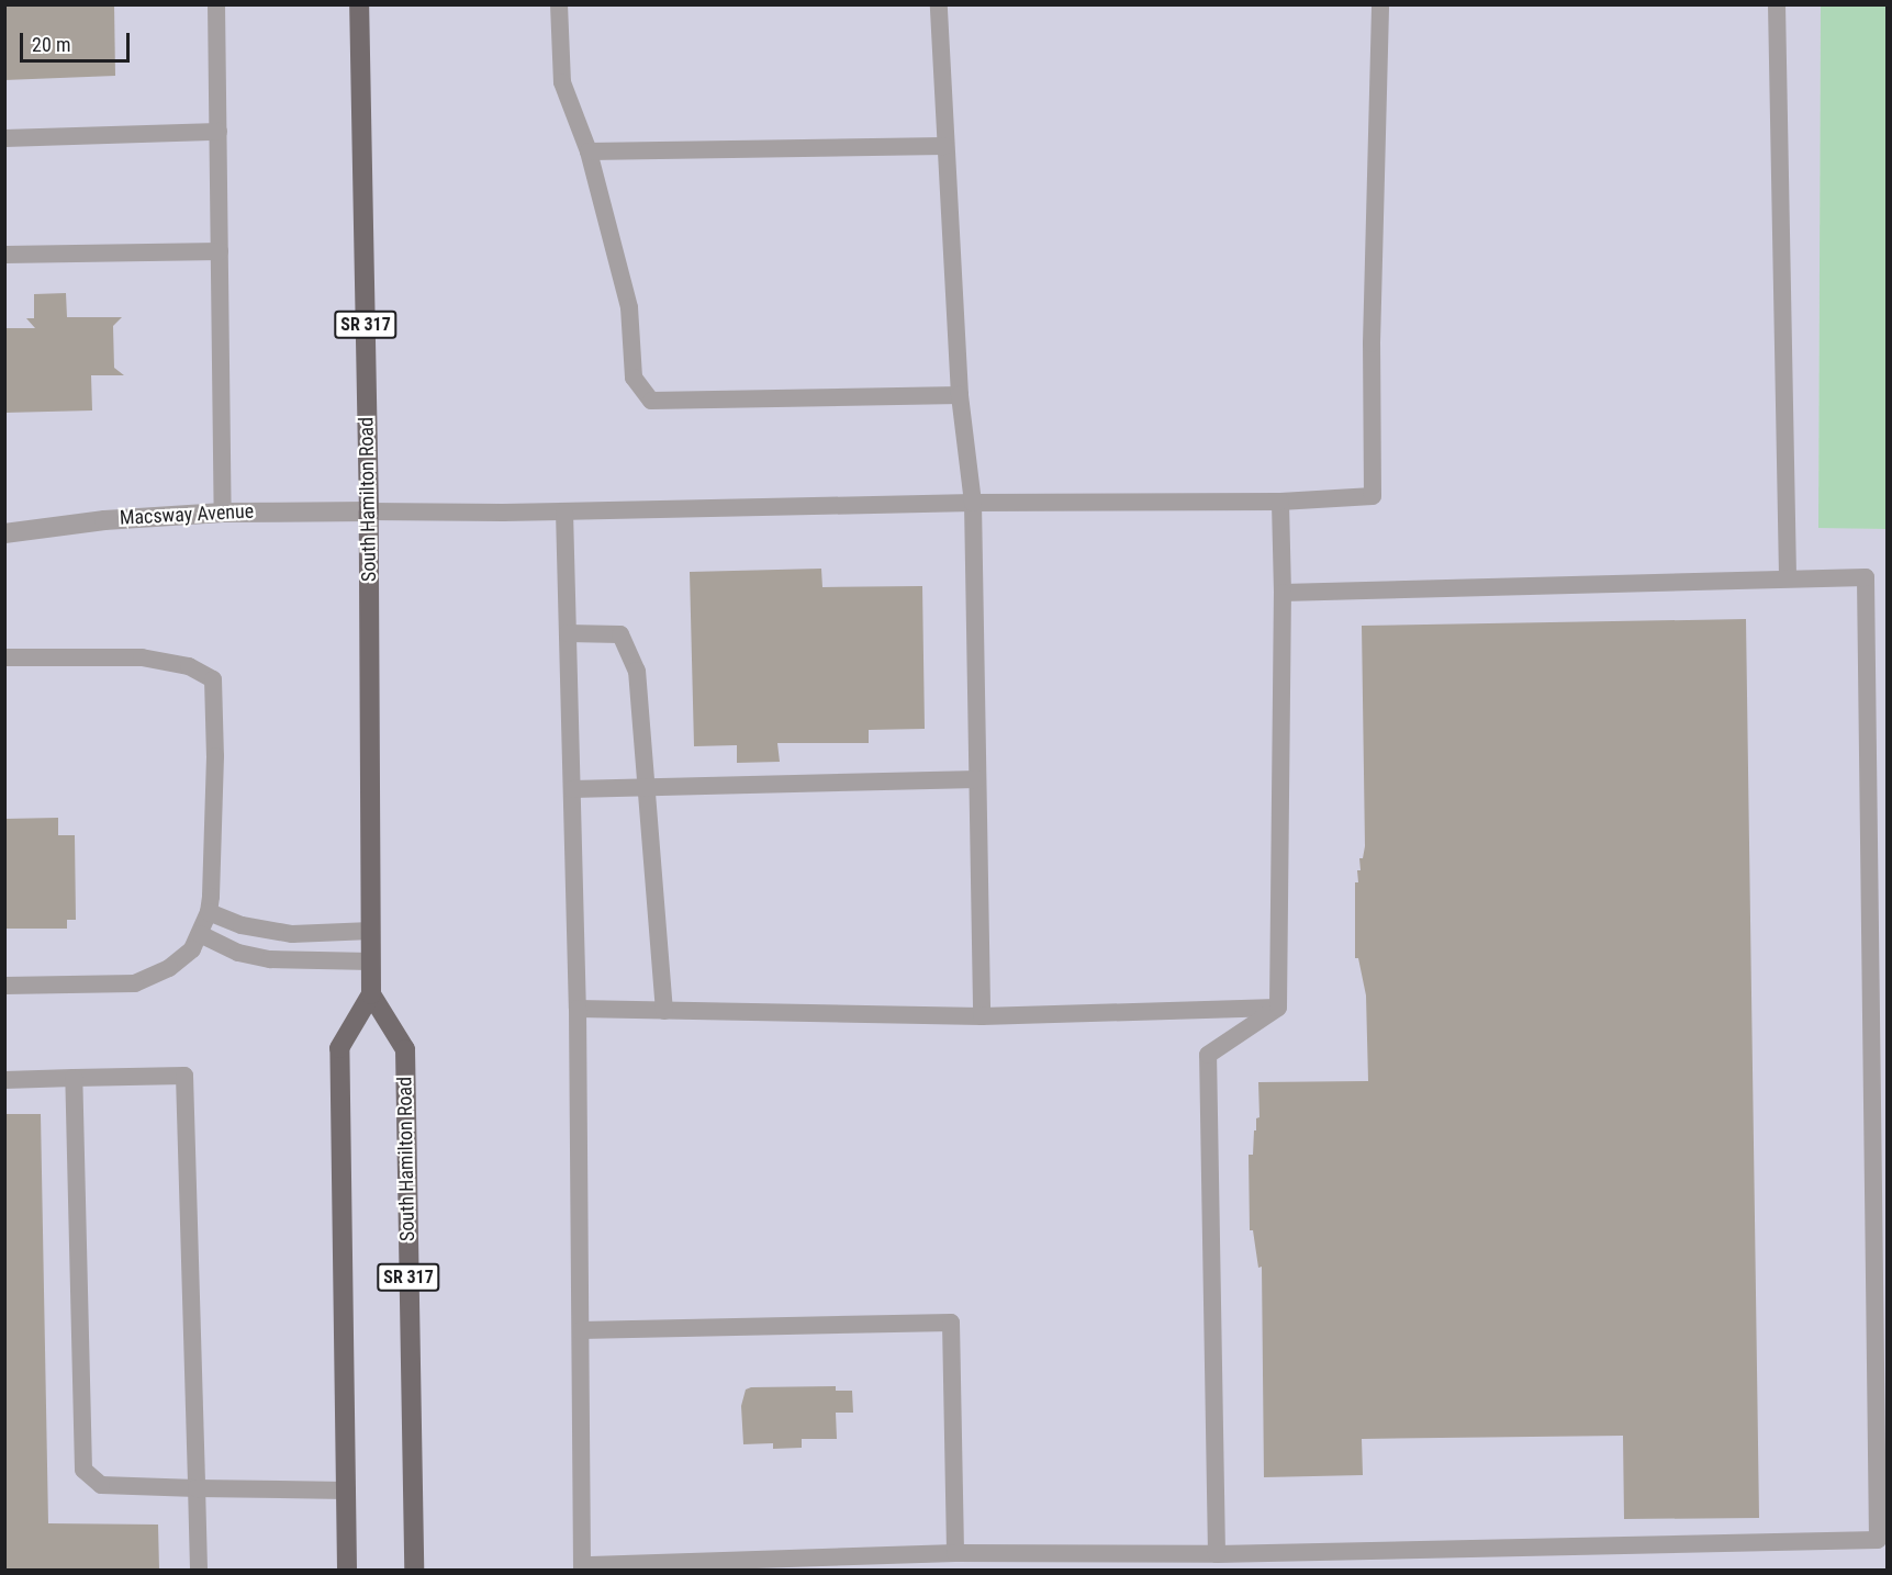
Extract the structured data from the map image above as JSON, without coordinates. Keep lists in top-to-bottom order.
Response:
{
  "streets": {
    "main road": ["SR 317", "South Hamilton Road"],
    "street": ["Macsway Avenue"]
  },
  "crossings": [
    ["South Hamilton Road", "Macsway Avenue"]
  ],
  "scale_bar": "20 m"
}
